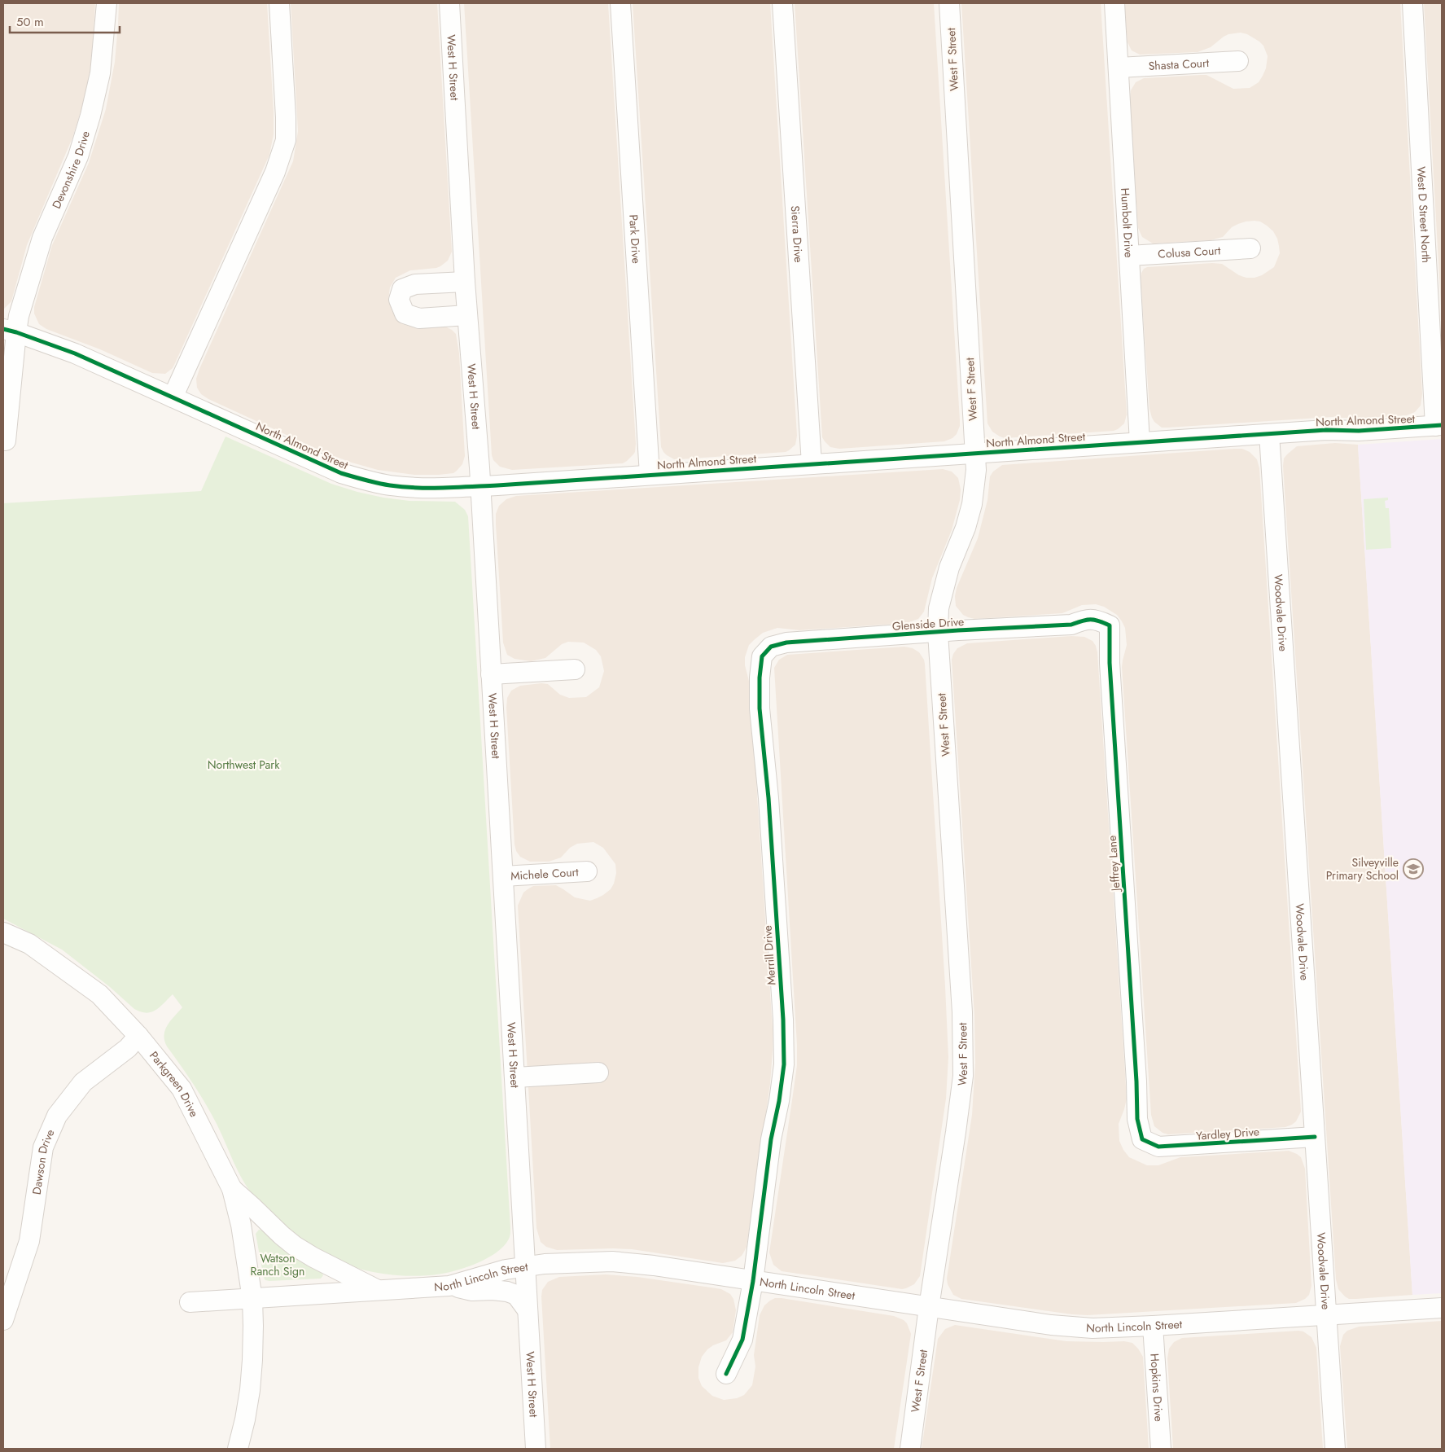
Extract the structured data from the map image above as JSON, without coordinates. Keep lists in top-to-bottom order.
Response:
{
  "streets": {
    "street": [
      "West F Street",
      "Shasta Court",
      "West H Street",
      "Devonshire Drive",
      "West D Street North",
      "Humbolt Drive",
      "Sierra Drive",
      "Park Drive",
      "Colusa Court",
      "North Almond Street",
      "Woodvale Drive",
      "Glenside Drive",
      "Jeffrey Lane",
      "Michele Court",
      "Merrill Drive",
      "Parkgreen Drive",
      "Yardley Drive",
      "Dawson Drive",
      "North Lincoln Street",
      "Hopkins Drive"
    ]
  },
  "crossings": [
    ["West F Street", "North Almond Street"],
    ["West F Street", "Glenside Drive"],
    ["West F Street", "North Lincoln Street"],
    ["Shasta Court", "Humbolt Drive"],
    ["West H Street", "North Almond Street"],
    ["West H Street", "Michele Court"],
    ["West H Street", "North Lincoln Street"],
    ["Devonshire Drive", "North Almond Street"],
    ["West D Street North", "North Almond Street"],
    ["Humbolt Drive", "Colusa Court"],
    ["Humbolt Drive", "North Almond Street"],
    ["Sierra Drive", "North Almond Street"],
    ["Park Drive", "North Almond Street"],
    ["North Almond Street", "Woodvale Drive"],
    ["Woodvale Drive", "Yardley Drive"],
    ["Woodvale Drive", "North Lincoln Street"],
    ["Glenside Drive", "Jeffrey Lane"],
    ["Glenside Drive", "Merrill Drive"],
    ["Jeffrey Lane", "Yardley Drive"],
    ["Merrill Drive", "North Lincoln Street"],
    ["Parkgreen Drive", "Dawson Drive"],
    ["Parkgreen Drive", "North Lincoln Street"],
    ["North Lincoln Street", "Hopkins Drive"]
  ],
  "parks": ["Northwest Park", "Watson Ranch Sign"],
  "places": {
    "school or university": ["Silveyville Primary School"]
  },
  "scale_bar": "50 m"
}
